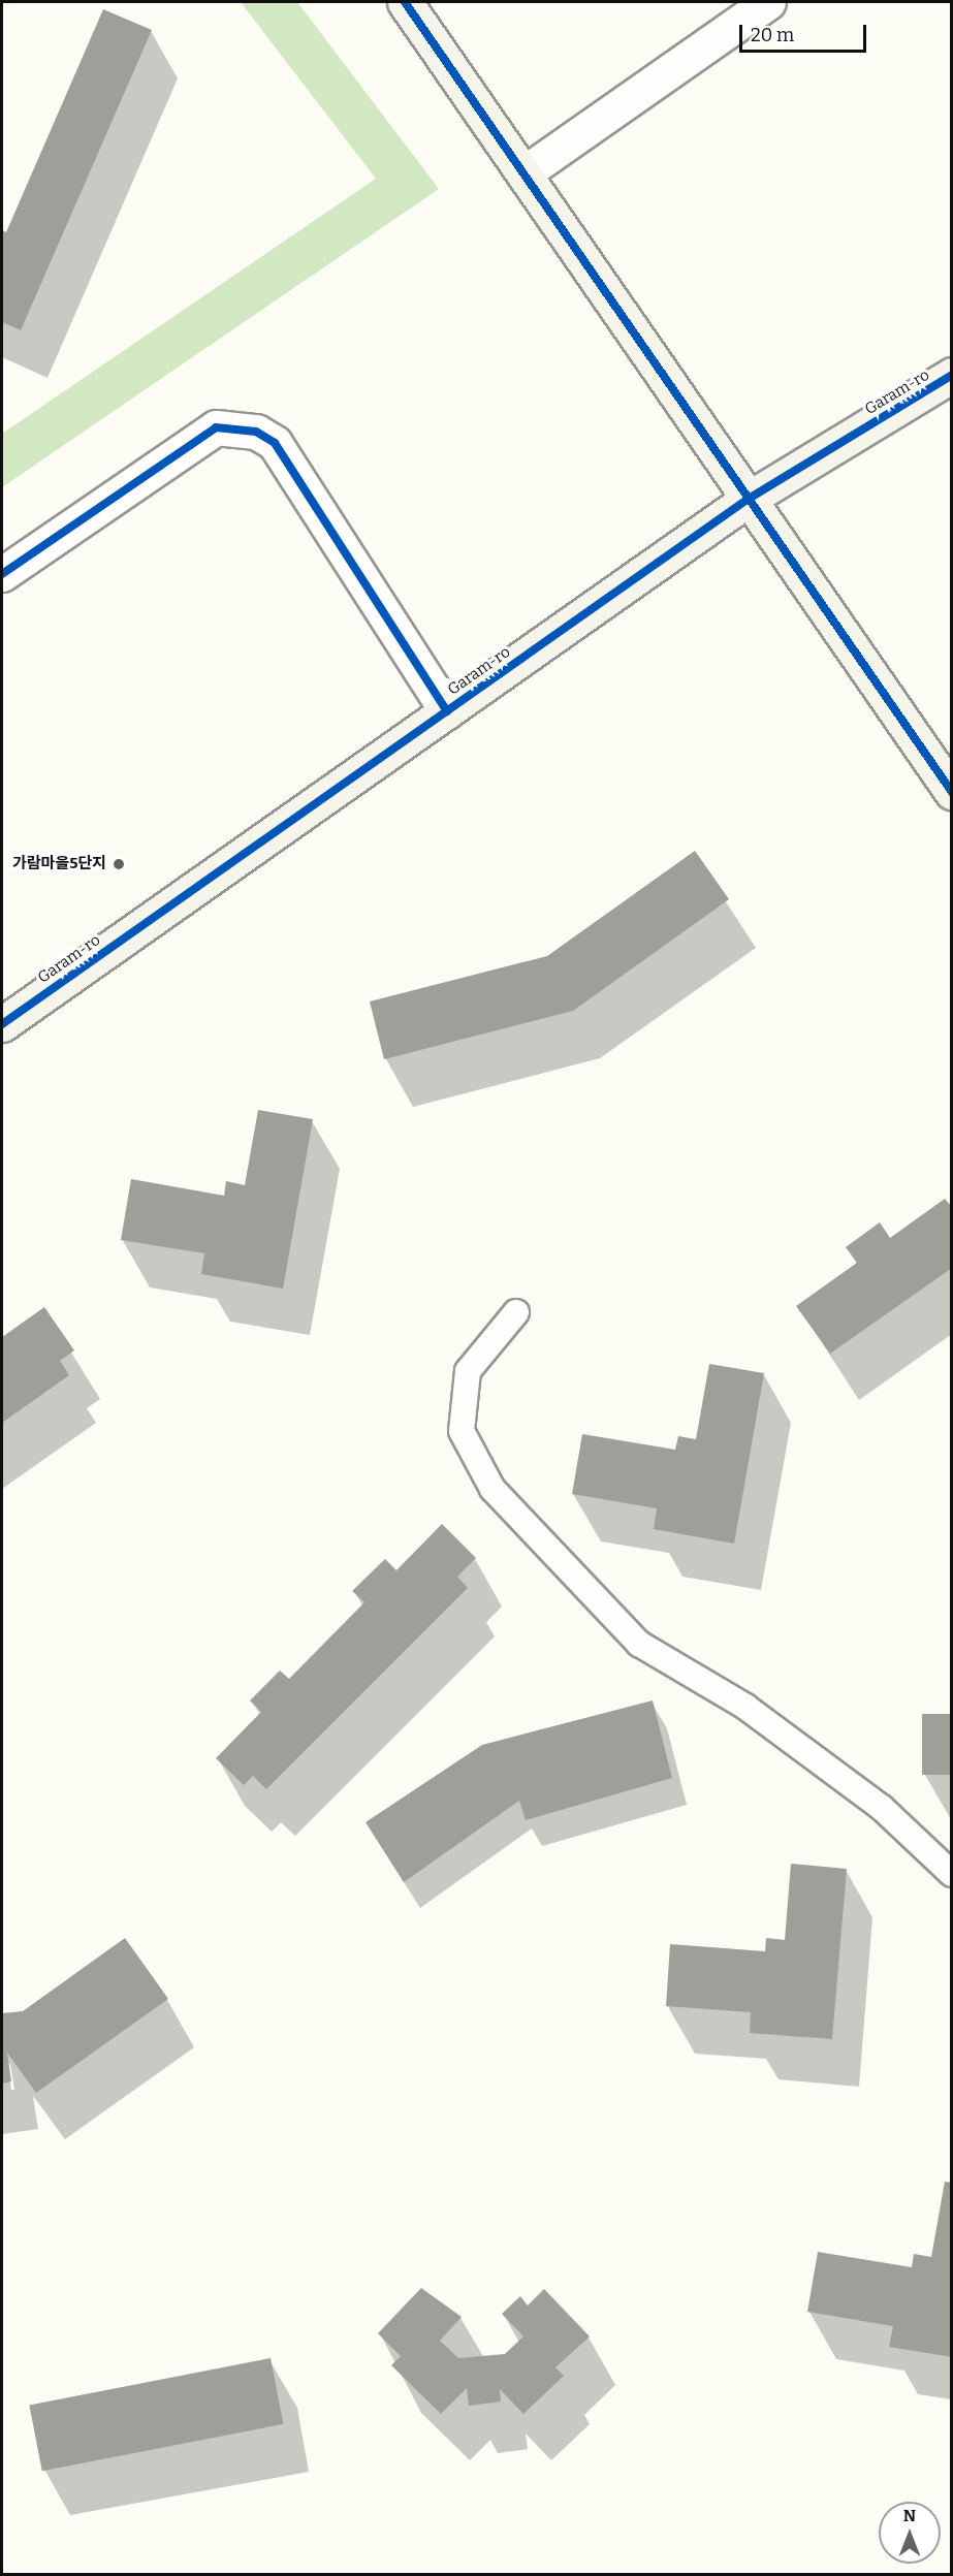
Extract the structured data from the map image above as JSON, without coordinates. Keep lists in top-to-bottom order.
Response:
{
  "streets": {
    "street": ["Garam-ro"]
  },
  "places": ["가람마을5단지"],
  "scale_bar": "20 m",
  "north": "top"
}
